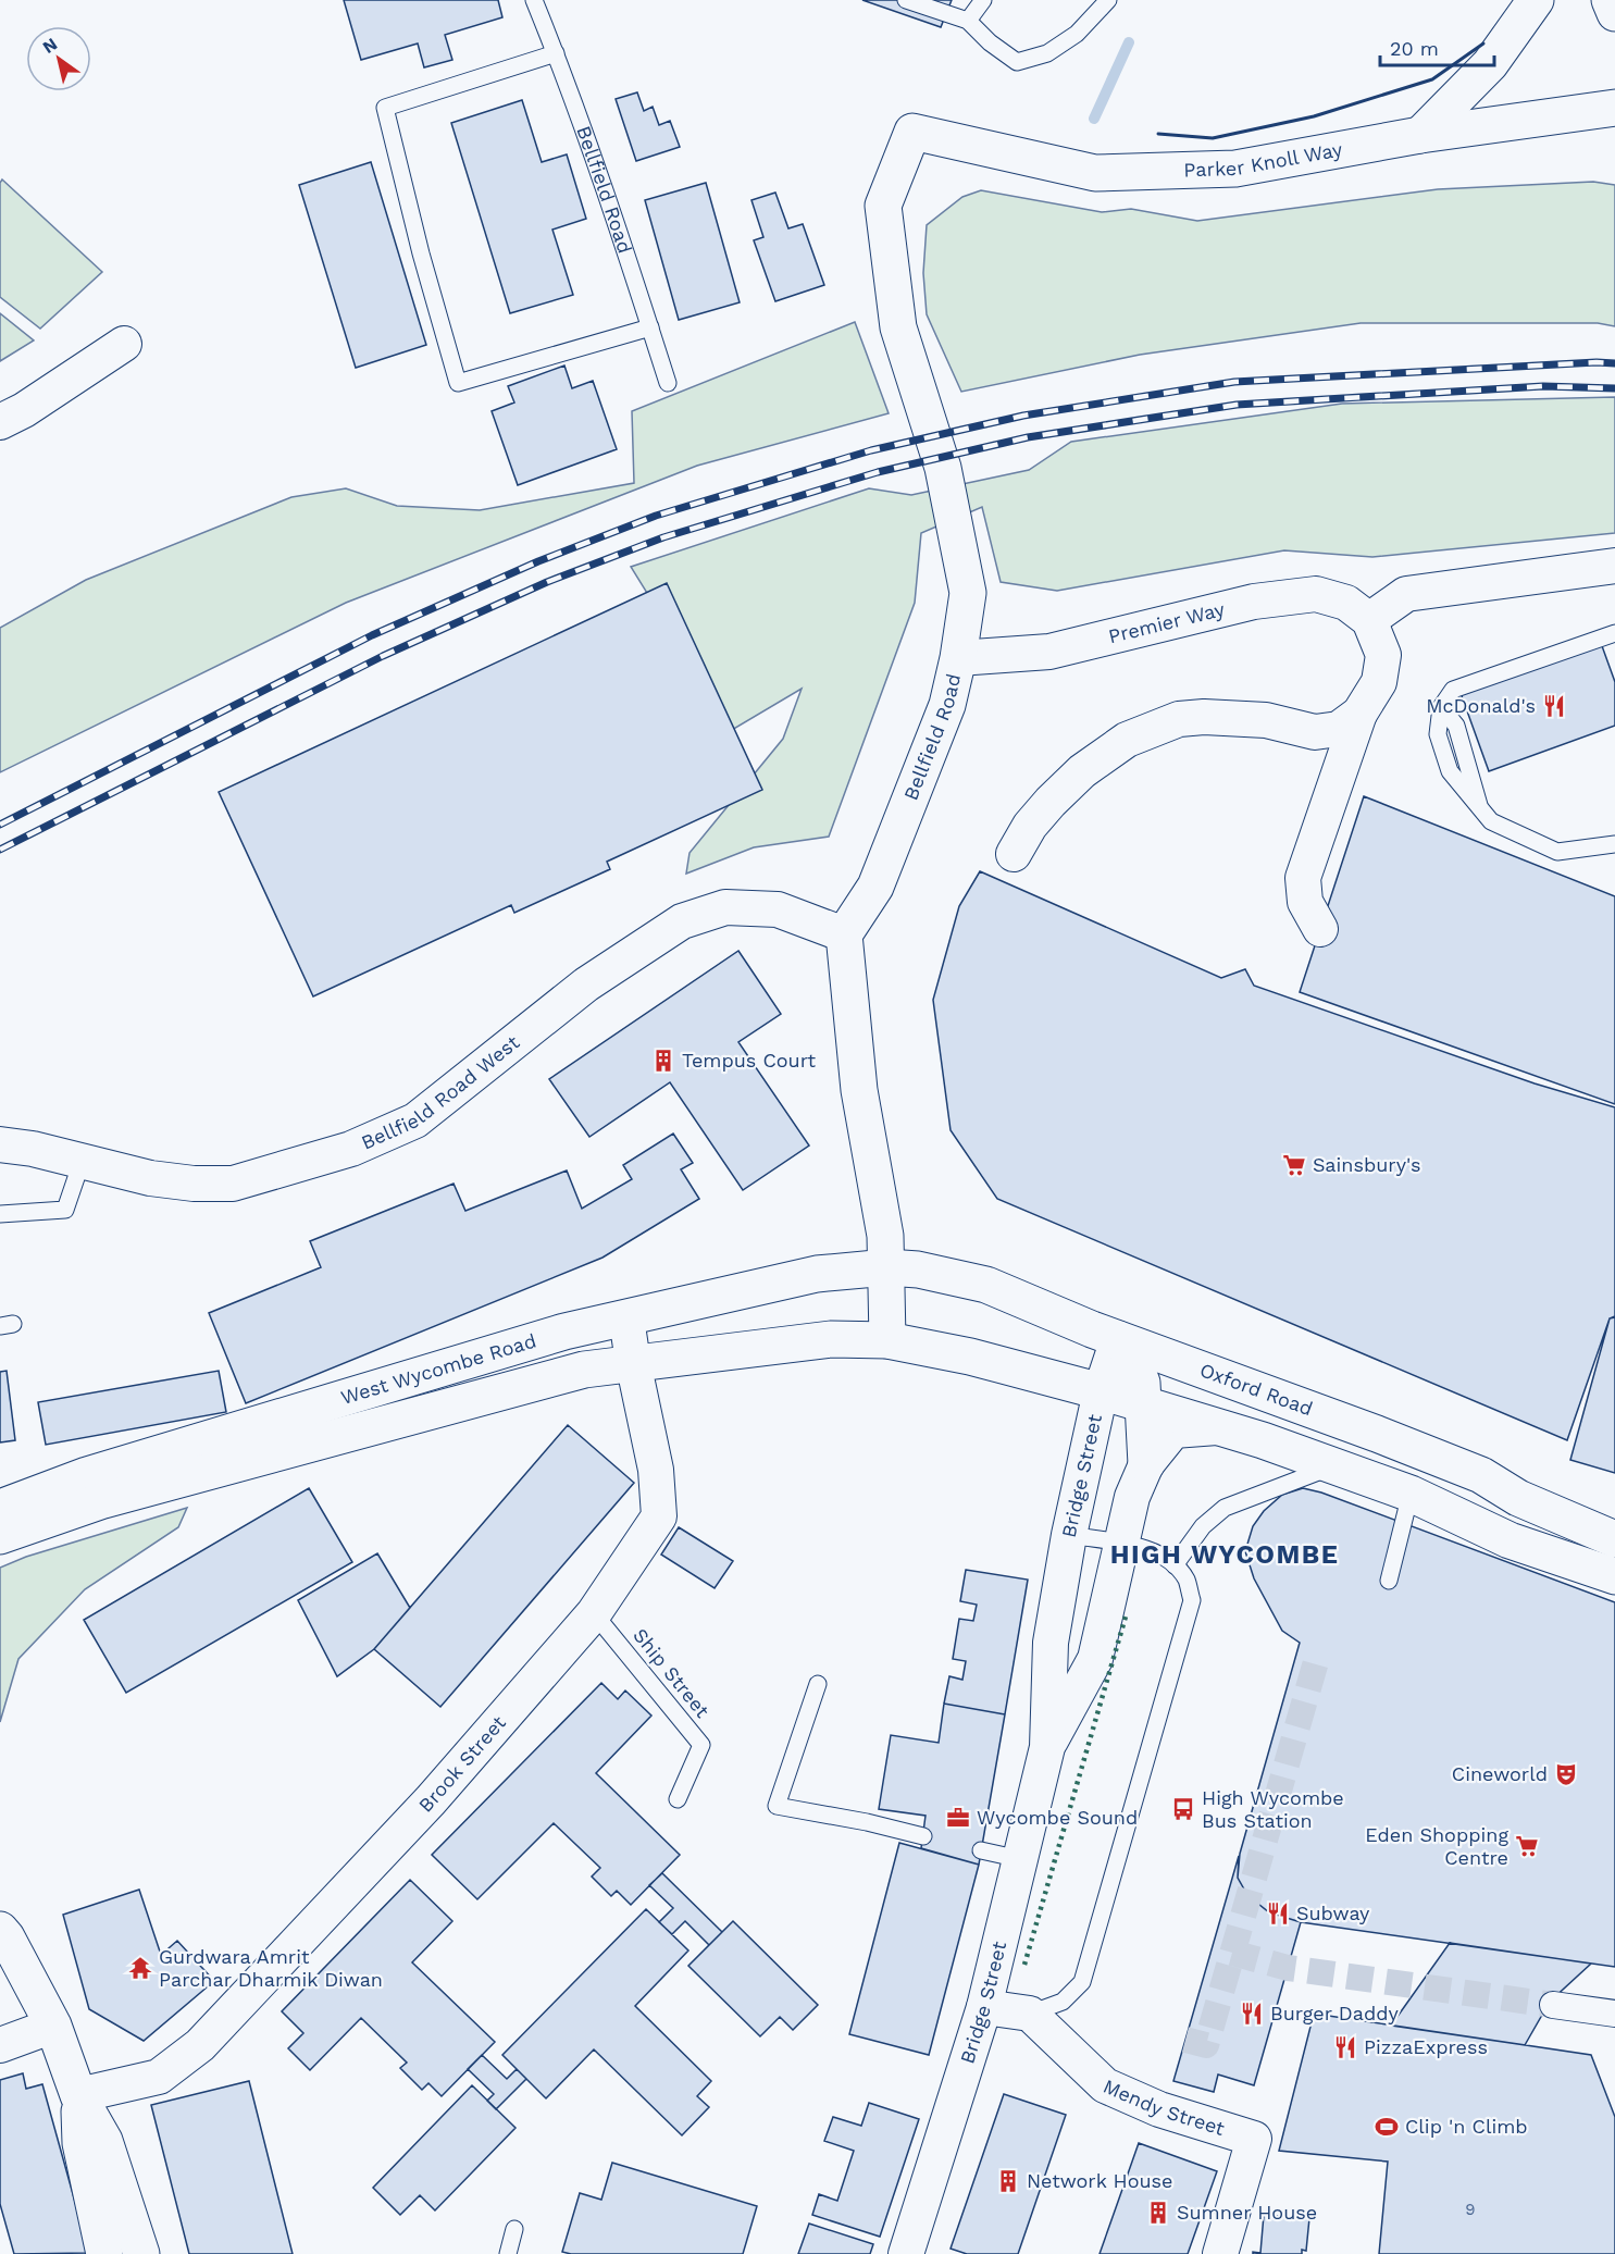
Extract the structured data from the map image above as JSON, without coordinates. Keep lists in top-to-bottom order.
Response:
{
  "streets": {
    "main road": [
      "Parker Knoll Way",
      "Bellfield Road",
      "West Wycombe Road",
      "Oxford Road",
      "Bridge Street"
    ],
    "street": [
      "Premier Way",
      "Bellfield Road West",
      "Brook Street",
      "Mendy Street"
    ],
    "lane": ["Ship Street"]
  },
  "crossings": [
    ["Parker Knoll Way", "Bellfield Road"],
    ["Bellfield Road", "Premier Way"],
    ["Bellfield Road", "Bellfield Road West"],
    ["West Wycombe Road", "Oxford Road"],
    ["West Wycombe Road", "Brook Street"],
    ["Oxford Road", "Bridge Street"],
    ["Ship Street", "Brook Street"]
  ],
  "districts": ["HIGH WYCOMBE"],
  "places": {
    "restaurant": [
      "McDonald's",
      "Subway",
      "Burger Daddy",
      "PizzaExpress"
    ],
    "building": ["Tempus Court", "Network House", "Sumner House"],
    "supermarket": ["Sainsbury's", "Eden Shopping Centre"],
    "theatre": ["Cineworld"],
    "bus stop": ["High Wycombe Bus Station"],
    "office": ["Wycombe Sound"],
    "temple": ["Gurdwara Amrit Parchar Dharmik Diwan"],
    "sports": ["Clip 'n Climb"]
  },
  "house_numbers": ["9"],
  "scale_bar": "20 m",
  "north": "top left"
}
